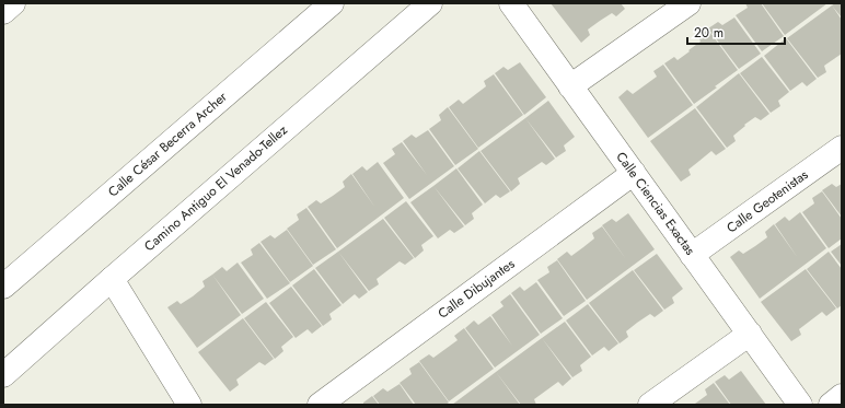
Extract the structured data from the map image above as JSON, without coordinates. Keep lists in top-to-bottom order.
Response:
{
  "streets": {
    "street": [
      "Calle César Becerra Archer",
      "Camino Antiguo El Venado-Tellez",
      "Calle Geotenistas",
      "Calle Ciencias Exactas",
      "Calle Dibujantes"
    ]
  },
  "crossings": [
    ["Calle Geotenistas", "Calle Ciencias Exactas"],
    ["Calle Ciencias Exactas", "Calle Dibujantes"]
  ],
  "scale_bar": "20 m"
}
